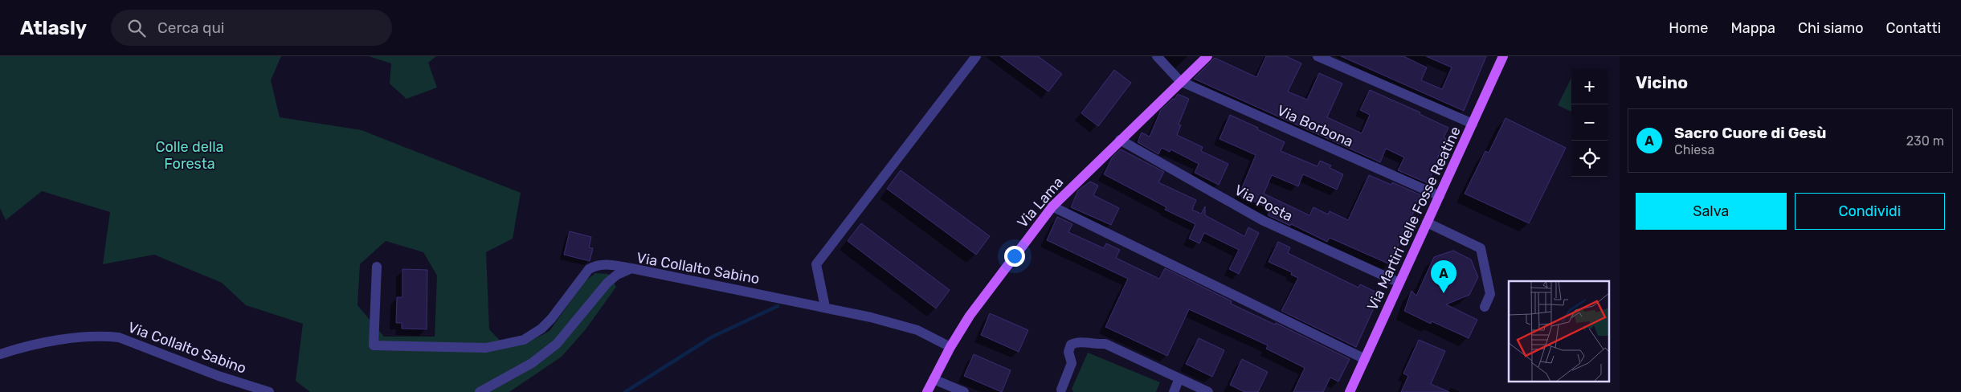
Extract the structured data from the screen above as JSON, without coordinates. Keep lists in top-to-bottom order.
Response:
{
  "streets": {
    "main road": ["Via Lama", "Via Martiri delle Fosse Reatine"],
    "street": ["Via Borbona", "Via Posta", "Via Collalto Sabino"]
  },
  "crossings": [
    ["Via Borbona", "Via Lama"],
    ["Via Borbona", "Via Martiri delle Fosse Reatine"],
    ["Via Lama", "Via Posta"],
    ["Via Lama", "Via Collalto Sabino"],
    ["Via Posta", "Via Martiri delle Fosse Reatine"]
  ],
  "parks": ["Colle della Foresta"],
  "page": {
    "header": "Atlasly",
    "search": "Cerca qui",
    "nav": [
      "Home",
      "Mappa",
      "Chi siamo",
      "Contatti"
    ],
    "heading": "Vicino",
    "map_buttons": ["+", "−"],
    "list": [
      {
        "mark": "A",
        "name": "Sacro Cuore di Gesù",
        "note": "Chiesa",
        "value": "230 m"
      }
    ],
    "buttons": ["Salva", "Condividi"],
    "pins": "A"
  }
}
